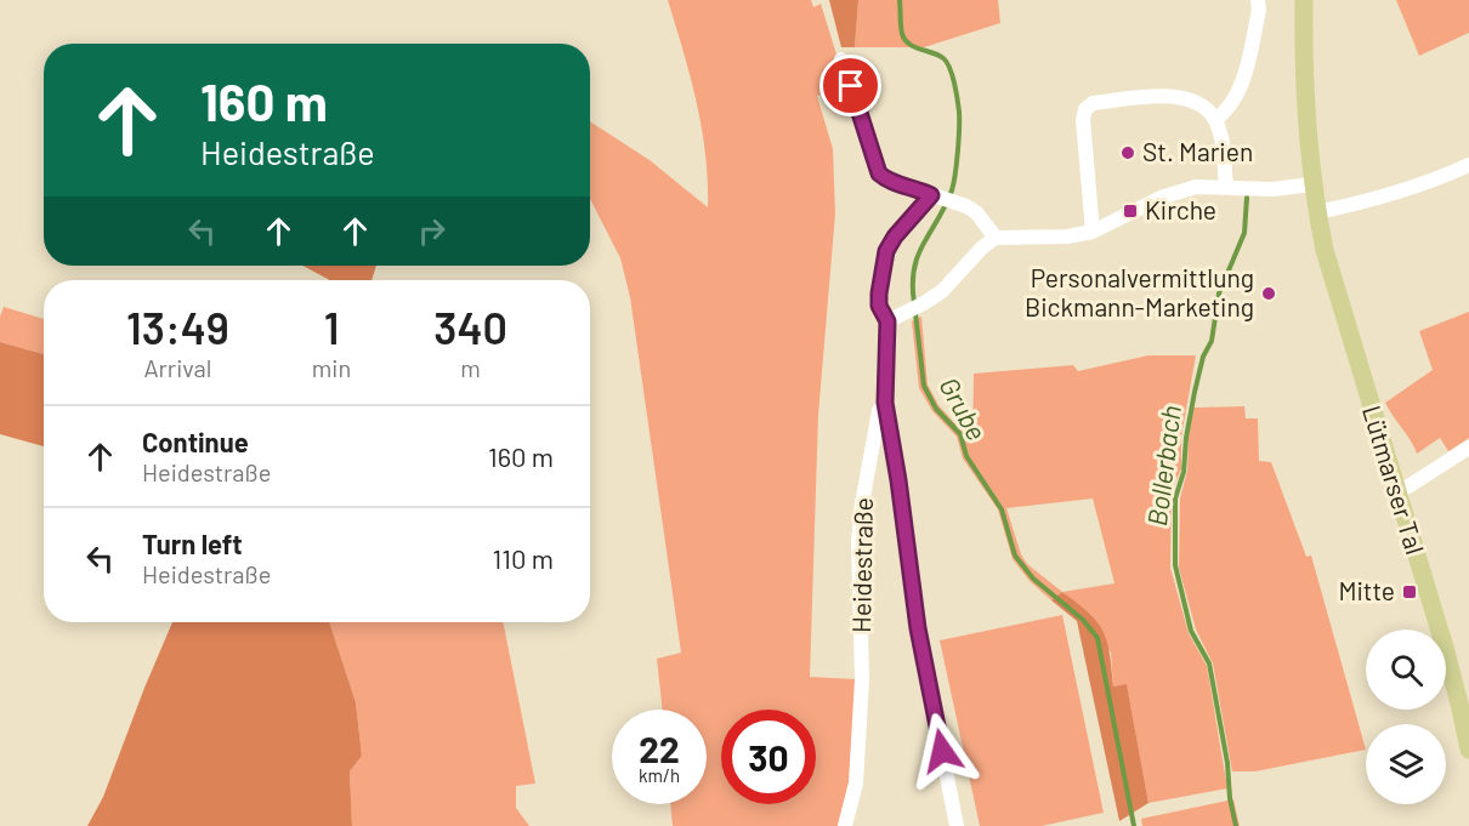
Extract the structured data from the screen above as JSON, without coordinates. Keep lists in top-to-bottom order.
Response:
{
  "streets": {
    "main road": ["Lütmarser Tal"],
    "street": ["Heidestraße"]
  },
  "water": ["Grube", "Bollerbach"],
  "places": {
    "other": ["St. Marien", "Personalvermittlung Bickmann-Marketing"],
    "transit": ["Kirche", "Mitte"]
  },
  "page": {
    "turn": ["160 m", "Heidestraße"],
    "eta": [
      "13:49",
      "Arrival",
      "1",
      "min",
      "340",
      "m"
    ],
    "list": [
      {
        "name": "Continue",
        "note": "Heidestraße",
        "value": "160 m"
      },
      {
        "name": "Turn left",
        "note": "Heidestraße",
        "value": "110 m"
      }
    ],
    "speed": "22 km/h",
    "limit": "30"
  }
}
